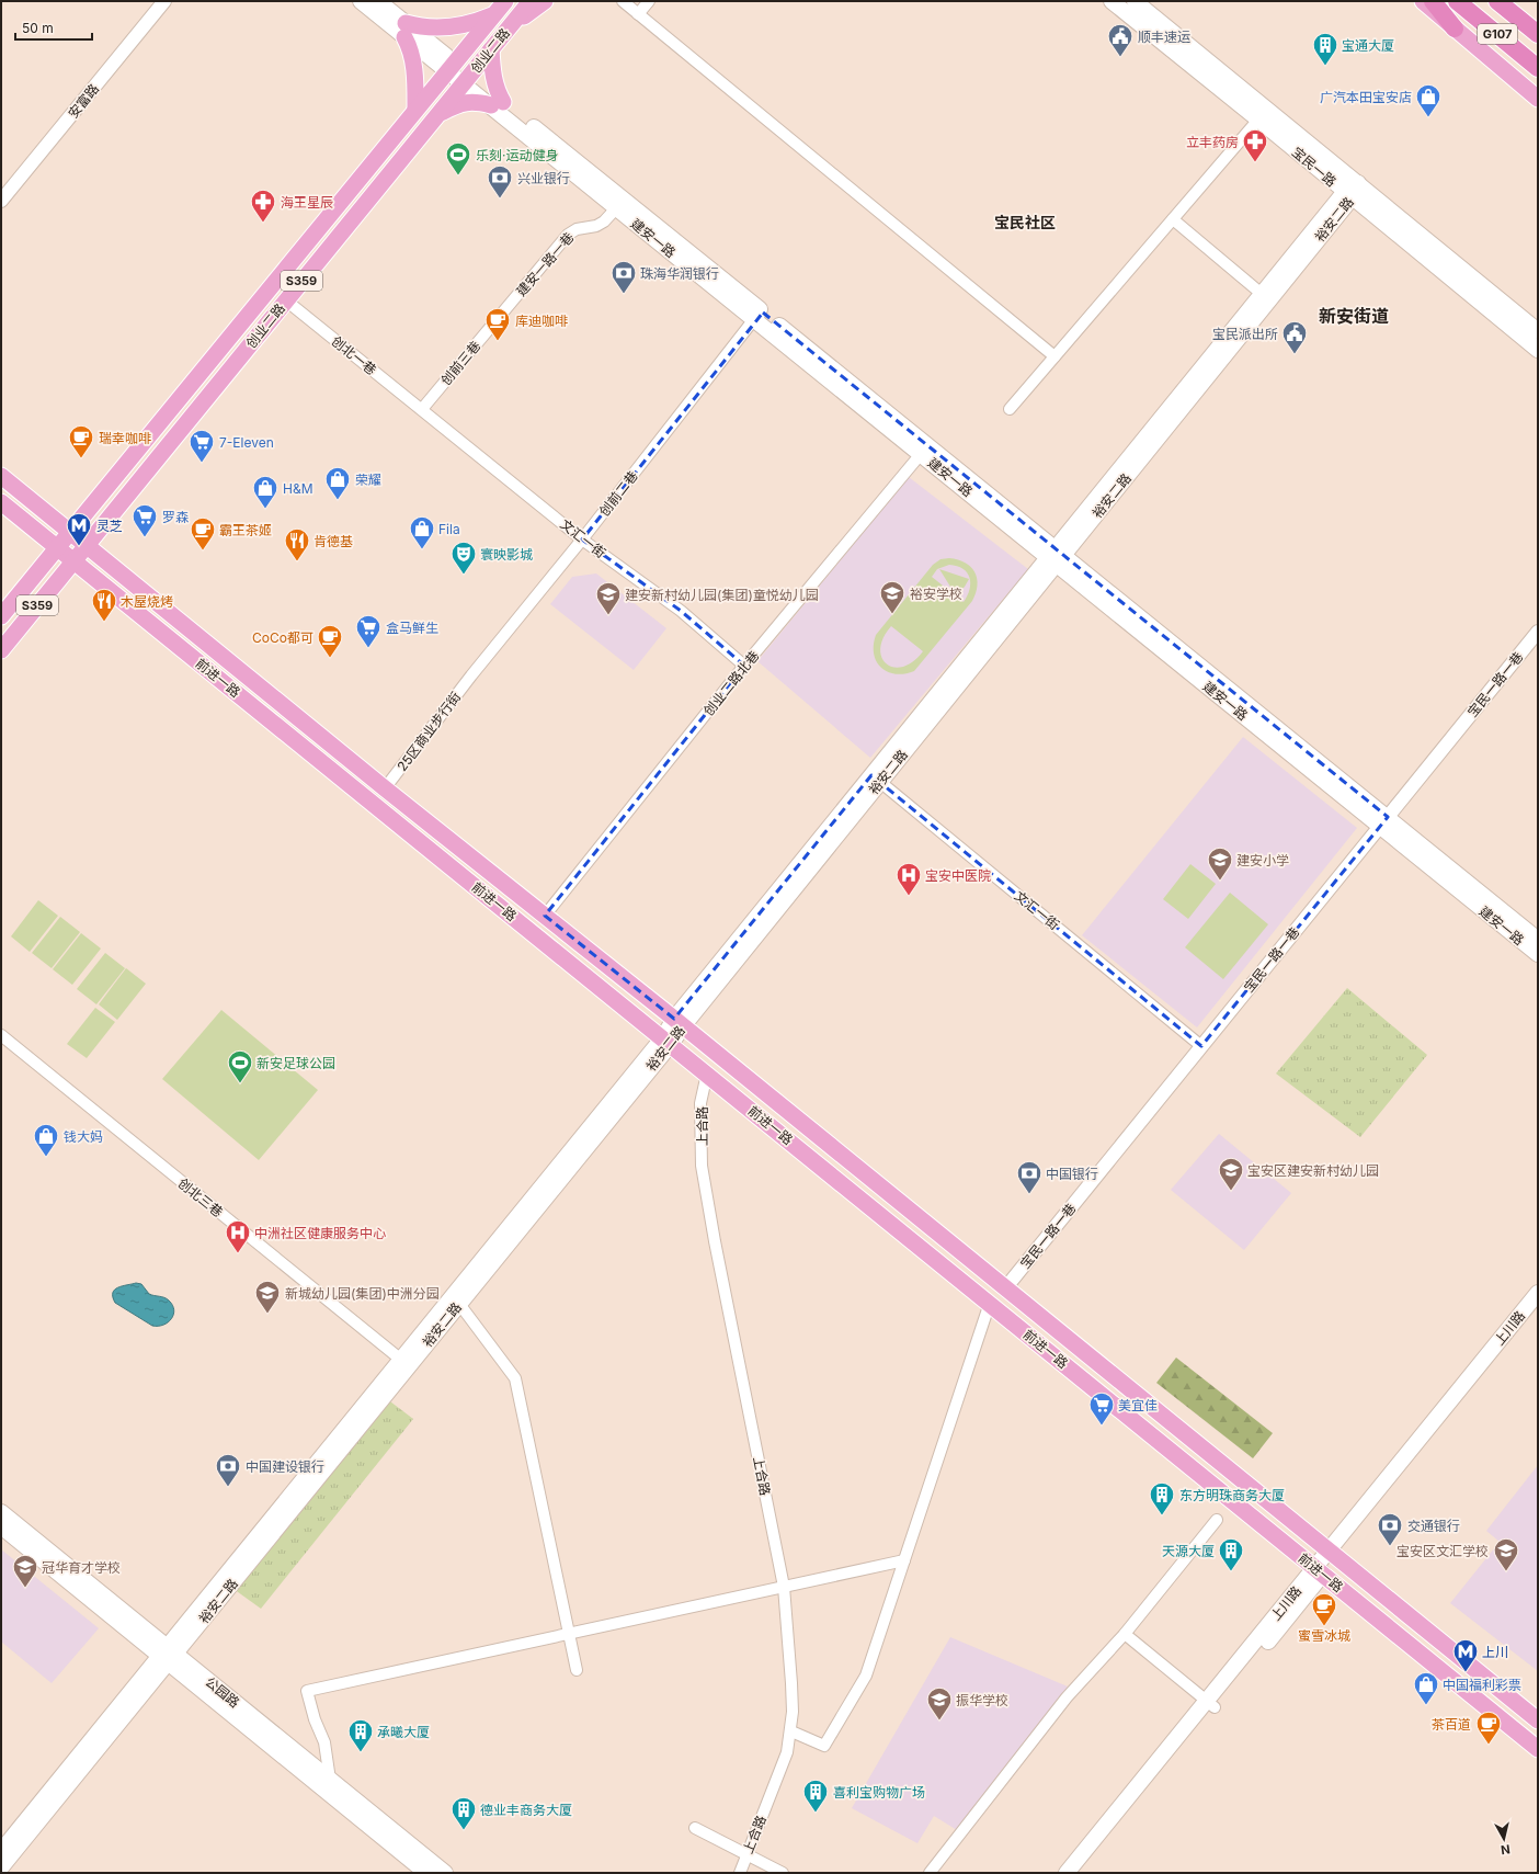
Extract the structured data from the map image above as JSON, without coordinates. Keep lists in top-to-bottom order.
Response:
{
  "streets": {
    "highway": ["G107"],
    "main road": [
      "创业二路",
      "宝民一路",
      "裕安二路",
      "建安一路",
      "S359",
      "前进一路",
      "上川路",
      "公园路"
    ],
    "street": [
      "安富路",
      "建安一路一巷",
      "创北一巷",
      "创前三巷",
      "创前二巷",
      "文汇一街",
      "创业二路北巷",
      "宝民一路一巷",
      "25区商业步行街",
      "上合路",
      "创北三巷"
    ]
  },
  "crossings": [
    ["创业二路", "建安一路"],
    ["创业二路", "创北一巷"],
    ["创业二路", "前进一路"],
    ["宝民一路", "裕安二路"],
    ["裕安二路", "建安一路"],
    ["裕安二路", "文汇一街"],
    ["裕安二路", "前进一路"],
    ["裕安二路", "创北三巷"],
    ["裕安二路", "公园路"],
    ["建安一路", "建安一路一巷"],
    ["建安一路", "创前二巷"],
    ["建安一路", "创业二路北巷"],
    ["建安一路", "宝民一路一巷"],
    ["建安一路一巷", "创前三巷"],
    ["创北一巷", "创前三巷"],
    ["创北一巷", "文汇一街"],
    ["创前三巷", "文汇一街"],
    ["创前二巷", "文汇一街"],
    ["创前二巷", "25区商业步行街"],
    ["文汇一街", "创业二路北巷"],
    ["文汇一街", "宝民一路一巷"],
    ["前进一路", "创业二路北巷"],
    ["前进一路", "宝民一路一巷"],
    ["前进一路", "25区商业步行街"],
    ["前进一路", "上合路"],
    ["前进一路", "上川路"]
  ],
  "districts": ["宝民社区", "新安街道"],
  "places": {
    "public building": ["顺丰速运", "宝民派出所"],
    "building": [
      "宝通大厦",
      "东方明珠商务大厦",
      "天源大厦",
      "承曦大厦",
      "喜利宝购物广场",
      "德业丰商务大厦"
    ],
    "shop": [
      "广汽本田宝安店",
      "荣耀",
      "H&M",
      "Fila",
      "钱大妈",
      "中国福利彩票"
    ],
    "pharmacy": ["立丰药房", "海王星辰"],
    "sports": ["乐刻·运动健身", "新安足球公园"],
    "bank": [
      "兴业银行",
      "珠海华润银行",
      "中国银行",
      "中国建设银行",
      "交通银行"
    ],
    "cafe": [
      "库迪咖啡",
      "瑞幸咖啡",
      "霸王茶姬",
      "CoCo都可",
      "蜜雪冰城",
      "茶百道"
    ],
    "supermarket": [
      "7-Eleven",
      "罗森",
      "盒马鲜生",
      "美宜佳"
    ],
    "metro station": ["灵芝", "上川"],
    "restaurant": ["肯德基", "木屋烧烤"],
    "theatre": ["寰映影城"],
    "school or university": [
      "裕安学校",
      "建安新村幼儿园(集团)童悦幼儿园",
      "建安小学",
      "宝安区建安新村幼儿园",
      "新城幼儿园(集团)中洲分园",
      "宝安区文汇学校",
      "冠华育才学校",
      "振华学校"
    ],
    "hospital": ["宝安中医院", "中洲社区健康服务中心"]
  },
  "scale_bar": "50 m",
  "north": "bottom"
}
